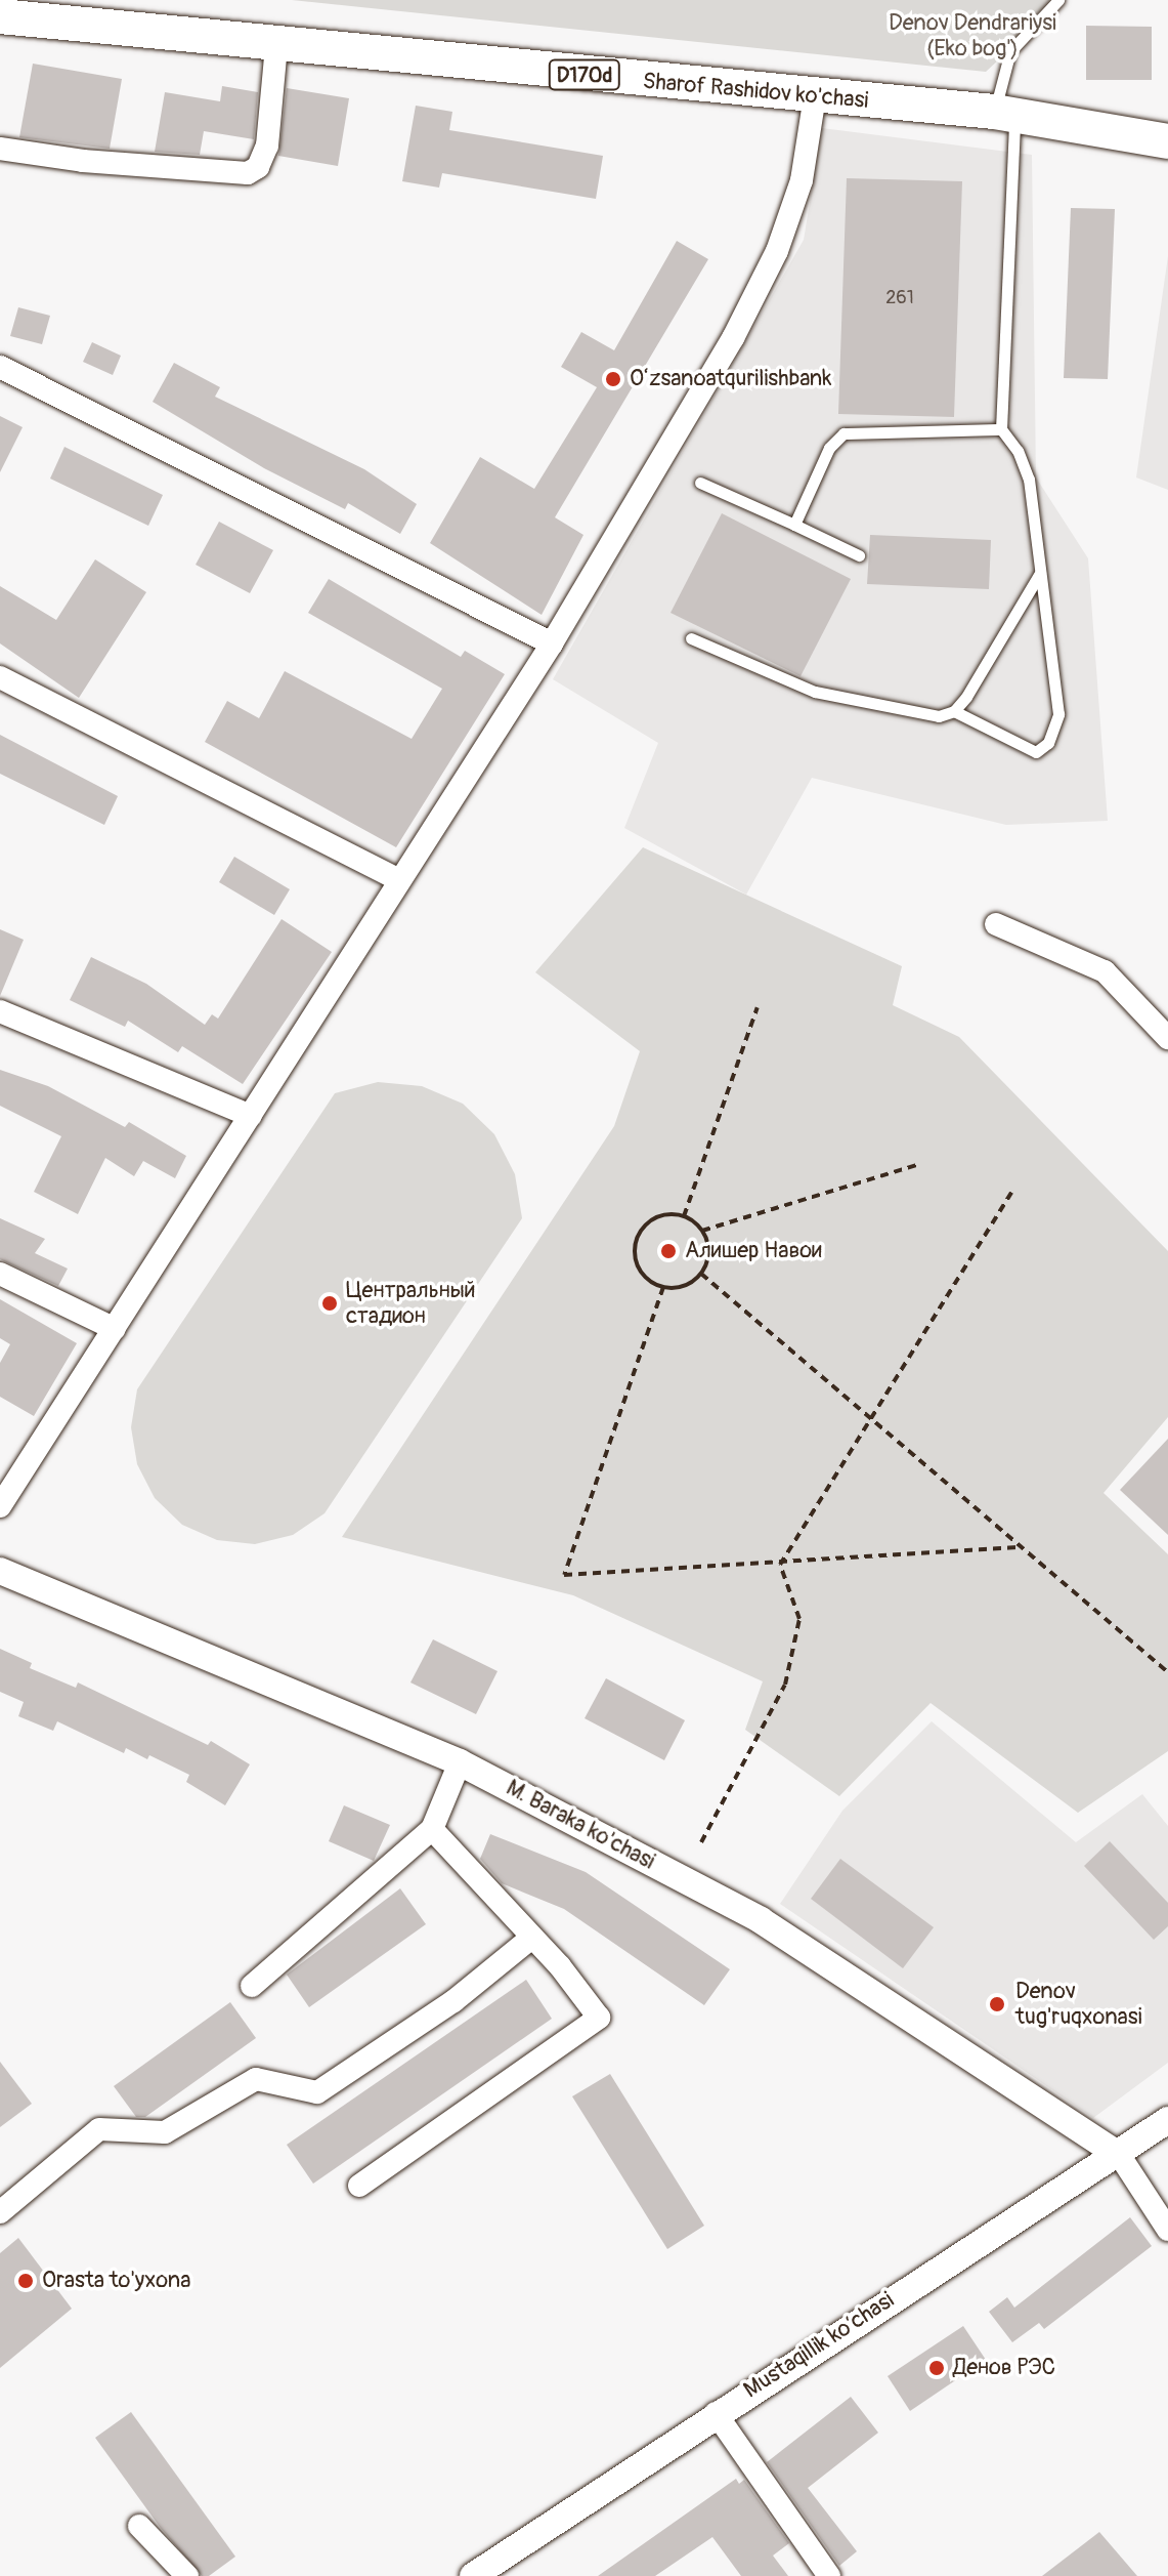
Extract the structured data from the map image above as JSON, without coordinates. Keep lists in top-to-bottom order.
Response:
{
  "streets": {
    "main road": ["D170d", "Sharof Rashidov ko'chasi"],
    "street": ["M. Baraka ko'chasi", "Mustaqillik ko‘chasi"]
  },
  "crossings": [
    ["M. Baraka ko'chasi", "Mustaqillik ko‘chasi"]
  ],
  "parks": ["Denov Dendrariysi (Eko bog')"],
  "places": [
    "Oʻzsanoatqurilishbank",
    "Алишер Навои",
    "Центральный стадион",
    "Denov tug'ruqxonasi",
    "Orasta to'yxona",
    "Денов РЭС"
  ],
  "house_numbers": ["261"]
}
